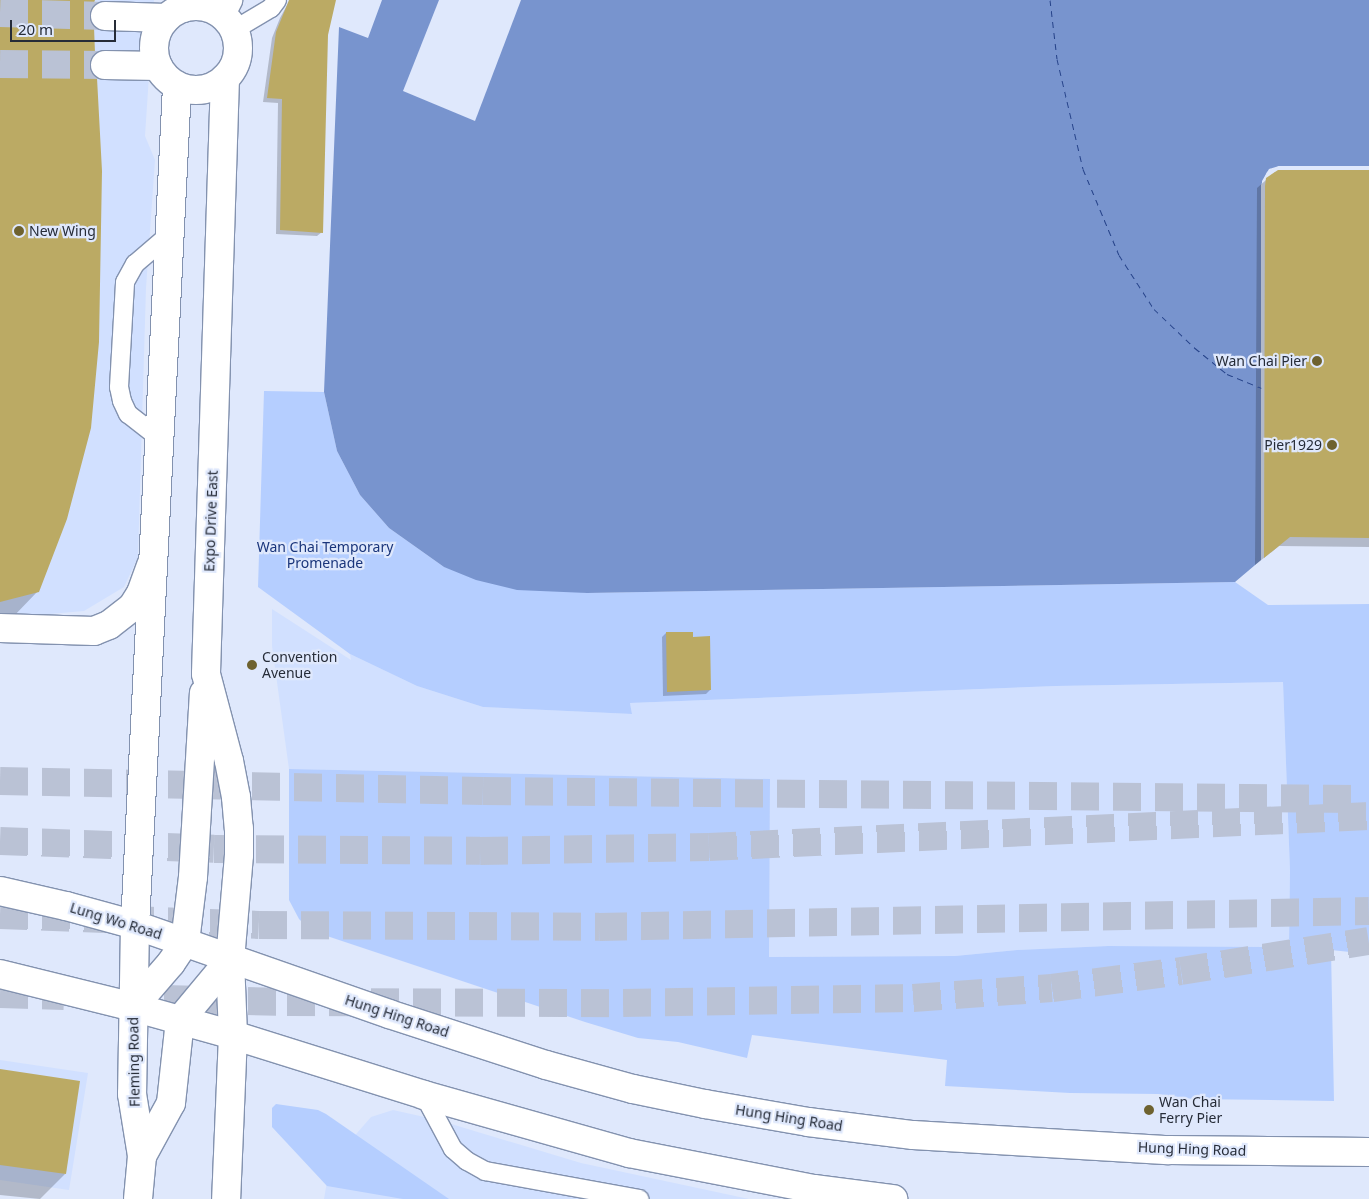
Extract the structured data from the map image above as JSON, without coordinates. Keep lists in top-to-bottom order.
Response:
{
  "streets": {
    "main road": [
      "Expo Drive East",
      "Lung Wo Road",
      "Hung Hing Road",
      "Fleming Road"
    ]
  },
  "crossings": [
    ["Expo Drive East", "Lung Wo Road"],
    ["Expo Drive East", "Hung Hing Road"],
    ["Lung Wo Road", "Hung Hing Road"],
    ["Lung Wo Road", "Fleming Road"]
  ],
  "parks": ["Wan Chai Temporary Promenade"],
  "places": [
    "New Wing",
    "Wan Chai Pier",
    "Pier1929",
    "Convention Avenue",
    "Wan Chai Ferry Pier"
  ],
  "scale_bar": "20 m"
}
